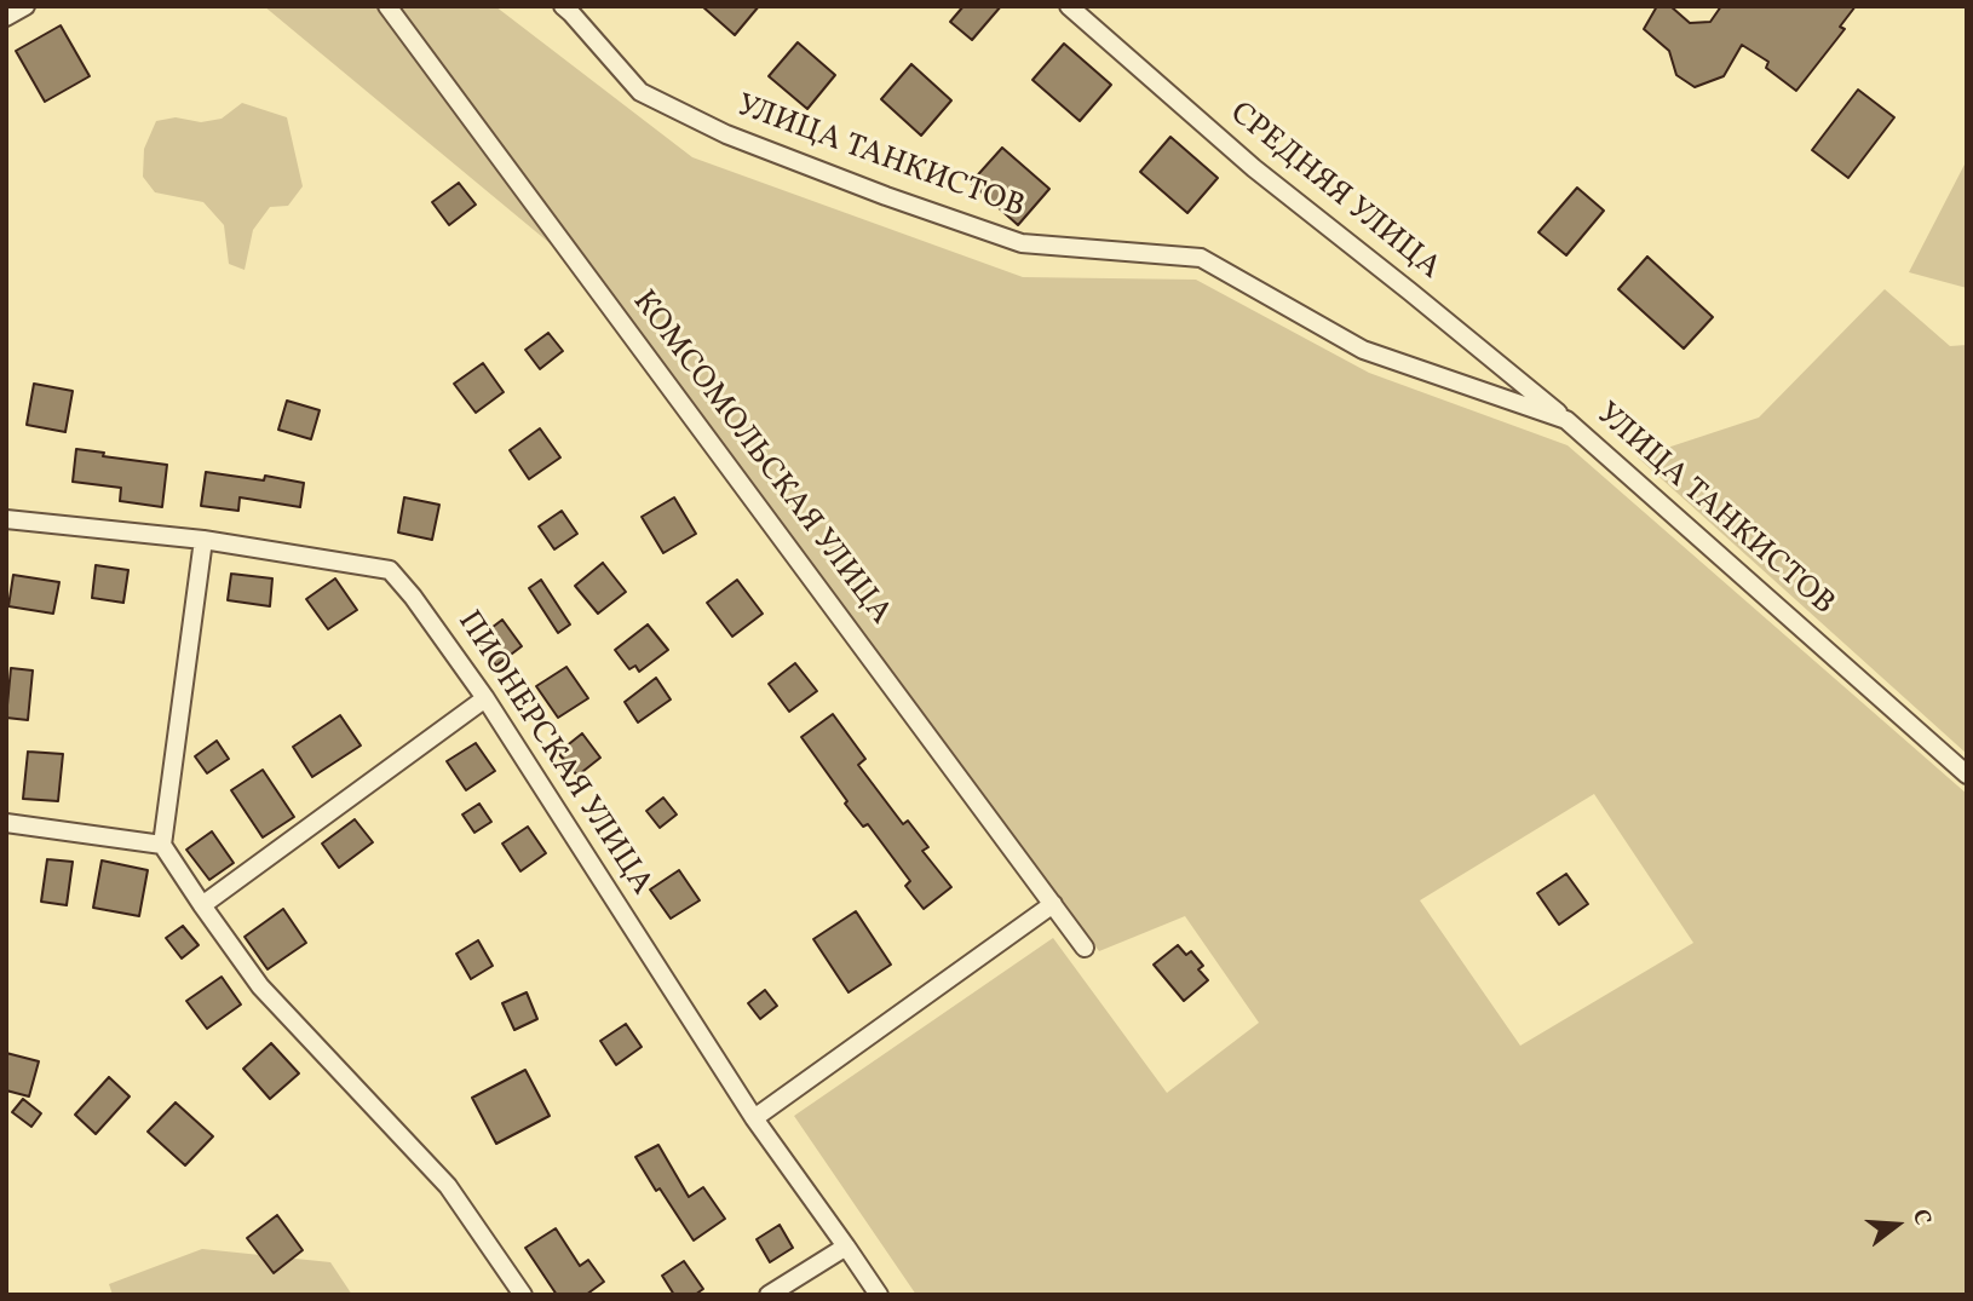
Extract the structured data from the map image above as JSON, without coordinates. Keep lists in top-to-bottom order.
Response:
{
  "streets": {
    "street": [
      "УЛИЦА ТАНКИСТОВ",
      "СРЕДНЯЯ УЛИЦА",
      "КОМСОМОЛЬСКАЯ УЛИЦА",
      "ПИОНЕРСКАЯ УЛИЦА"
    ]
  },
  "crossings": [
    ["УЛИЦА ТАНКИСТОВ", "СРЕДНЯЯ УЛИЦА"]
  ],
  "north": "right"
}
